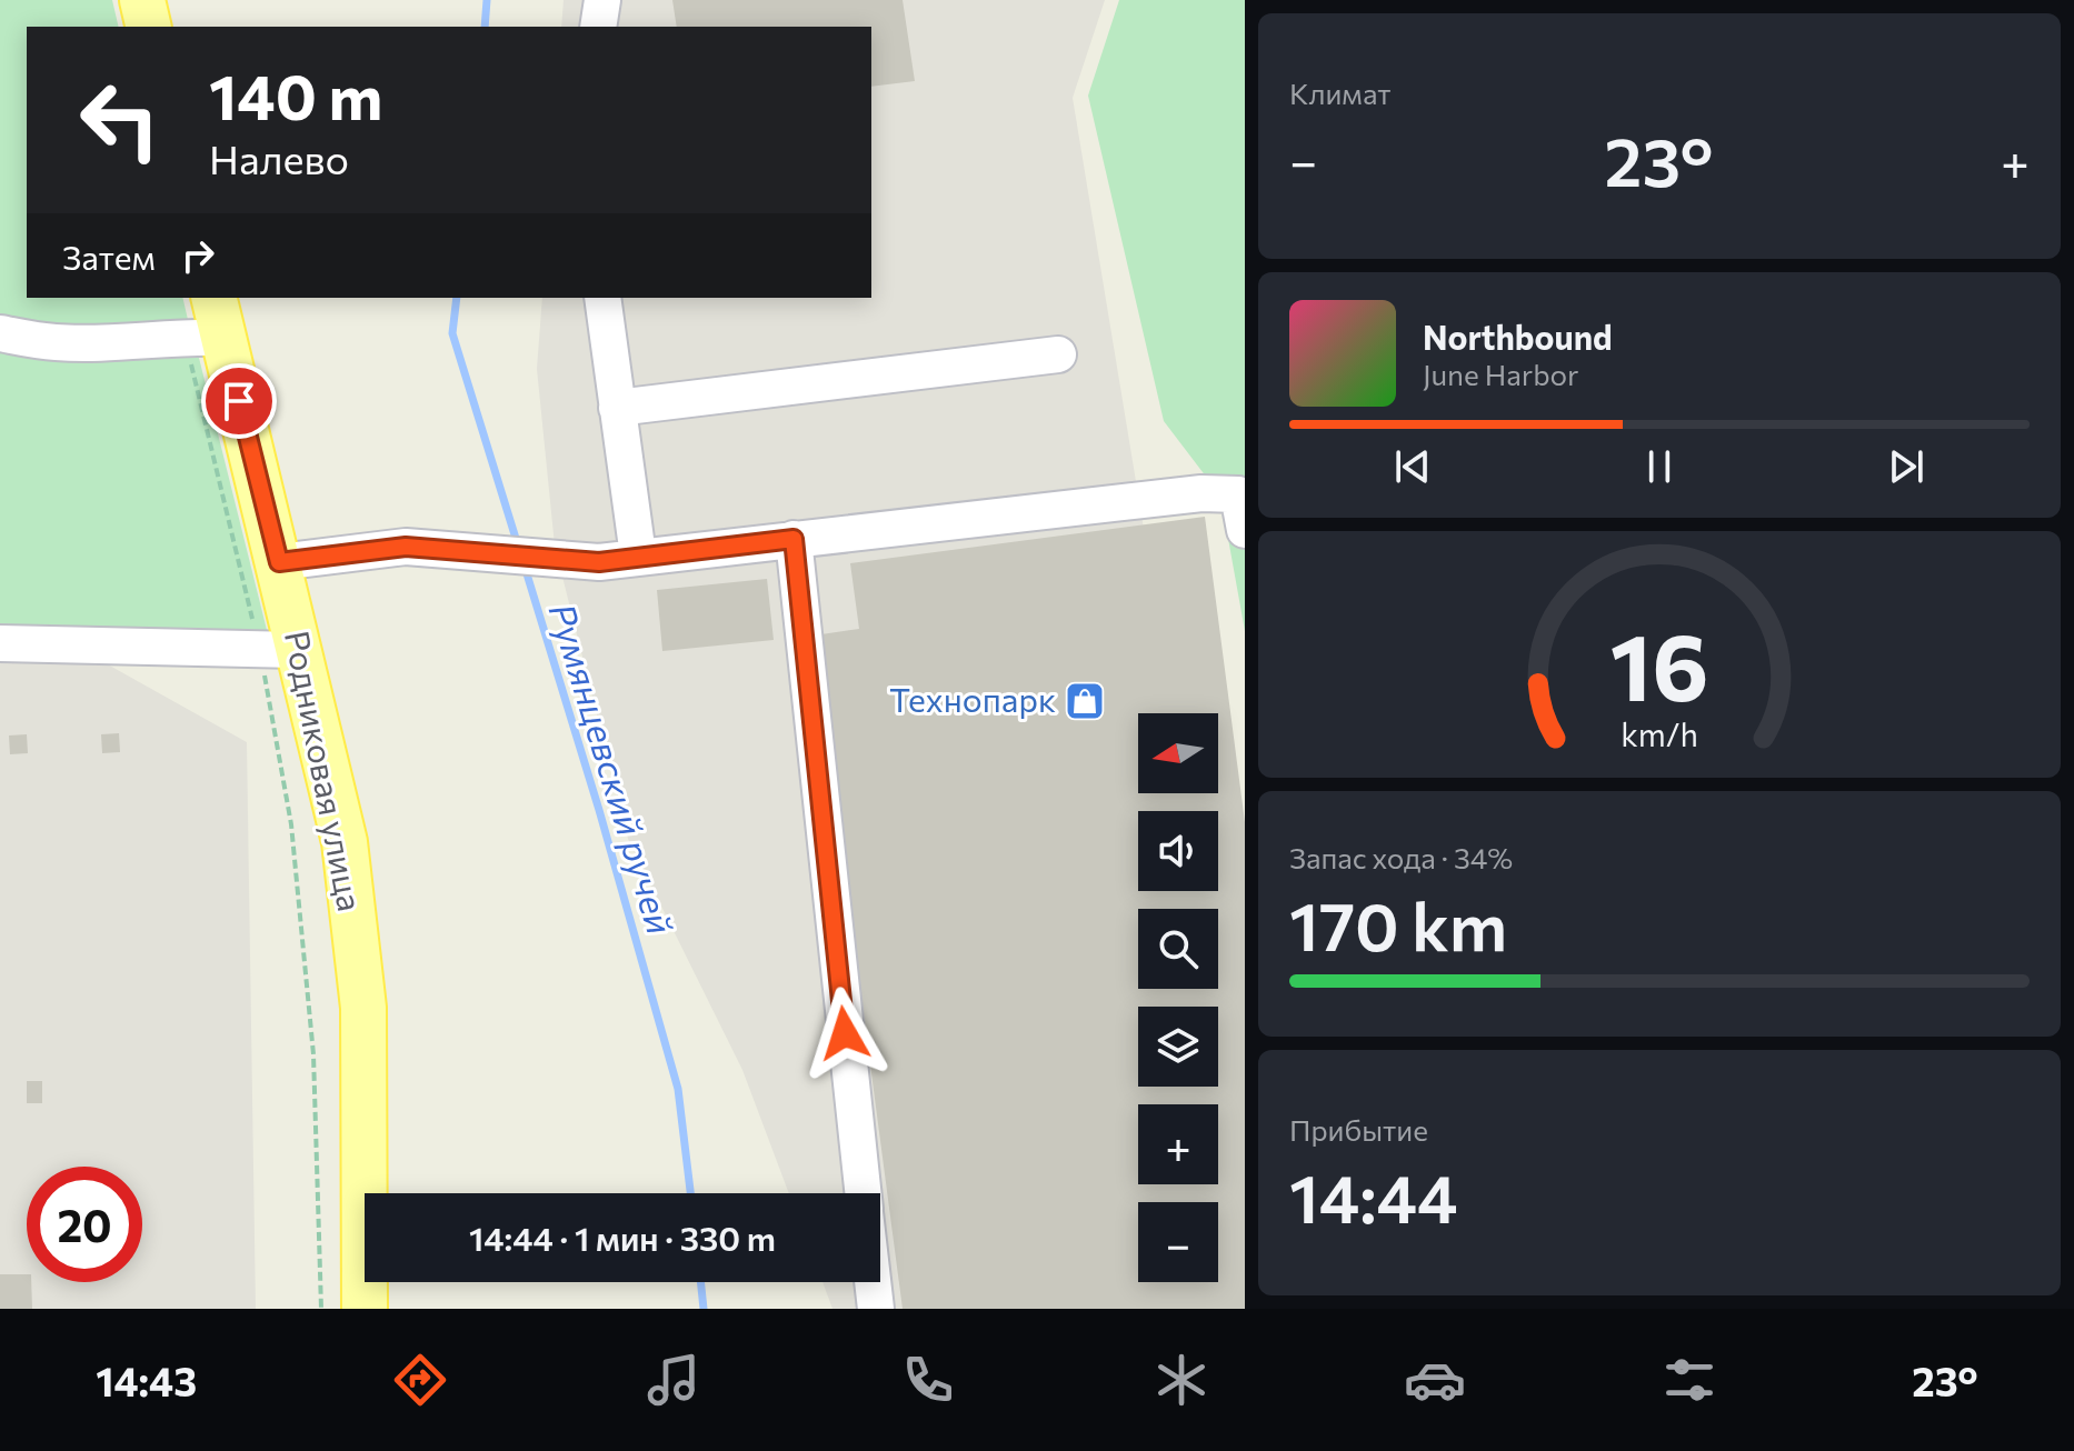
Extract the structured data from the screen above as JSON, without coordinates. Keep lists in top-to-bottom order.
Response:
{
  "streets": {
    "main road": ["Родниковая улица"]
  },
  "water": ["Румянцевский ручей"],
  "places": {
    "shop": ["Технопарк"]
  },
  "north": "left",
  "page": {
    "tile": [
      "Климат",
      ["Запас хода · 34%", "170 km"],
      ["Прибытие", "14:44"]
    ],
    "turn": ["140 m", "Налево"],
    "heat": ["−", "23°", "+"],
    "then": "Затем",
    "song": ["Northbound", "June Harbor"],
    "map_buttons": ["+", "−"],
    "limit": "20",
    "trip": "14:44 · 1 мин · 330 m",
    "tabs": ["14:43", "23°"],
    "gauge": ["16", "km/h"]
  }
}
